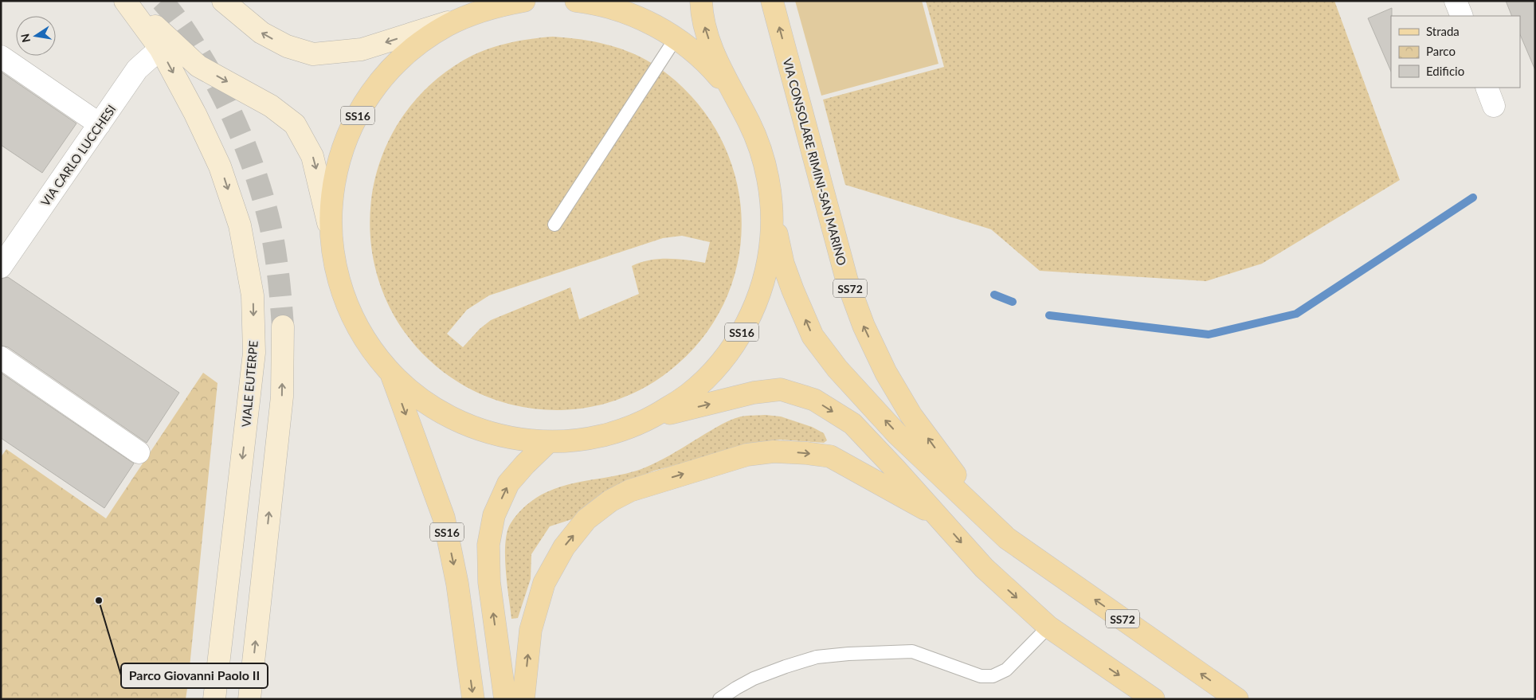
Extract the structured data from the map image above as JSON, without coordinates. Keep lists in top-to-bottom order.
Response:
{
  "streets": {
    "main road": [
      "SS16",
      "VIA CONSOLARE RIMINI-SAN MARINO",
      "SS72",
      "VIALE EUTERPE"
    ],
    "street": ["VIA CARLO LUCCHESI"]
  },
  "crossings": [
    ["SS16", "VIA CONSOLARE RIMINI-SAN MARINO"],
    ["VIA CARLO LUCCHESI", "VIALE EUTERPE"]
  ],
  "places": ["Parco Giovanni Paolo II"],
  "legend": ["Strada", "Parco", "Edificio"],
  "north": "left"
}
